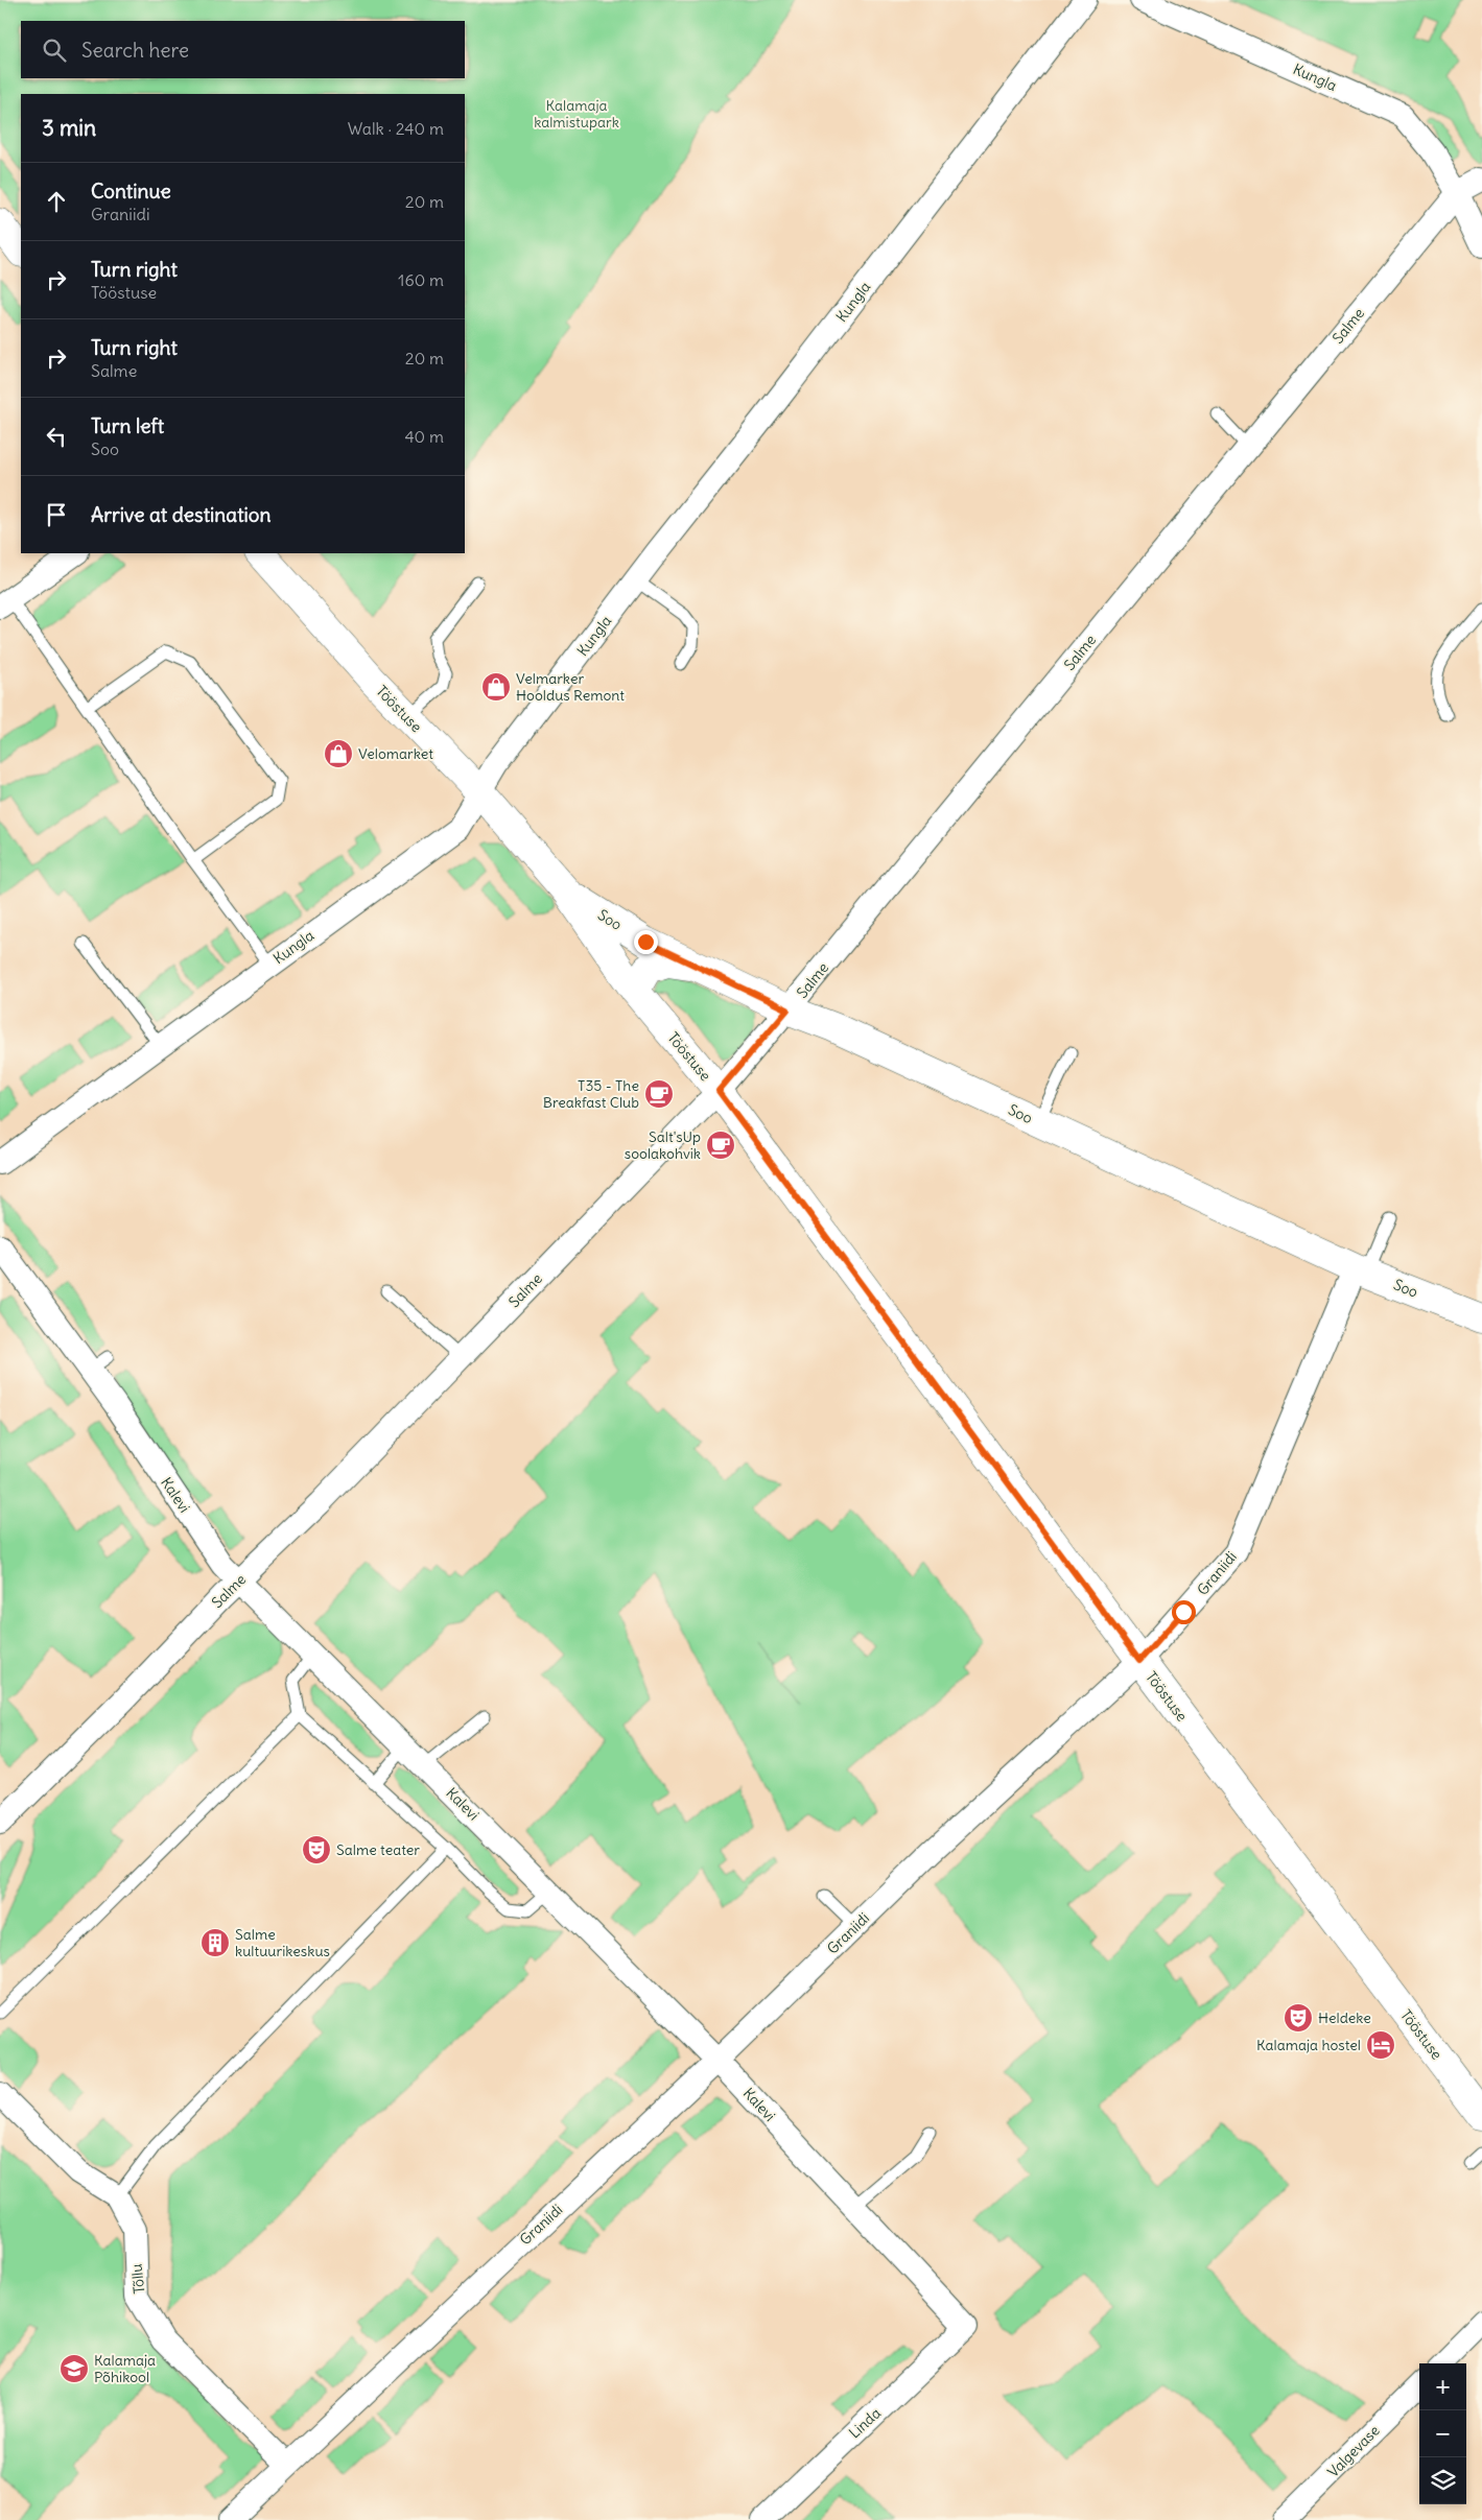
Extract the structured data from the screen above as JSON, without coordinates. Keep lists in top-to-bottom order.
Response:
{
  "streets": {
    "street": [
      "Kungla",
      "Salme",
      "Tööstuse",
      "Soo",
      "Kalevi",
      "Graniidi",
      "Tõllu",
      "Linda",
      "Valgevase"
    ]
  },
  "crossings": [
    ["Kungla", "Salme"],
    ["Kungla", "Tööstuse"],
    ["Salme", "Tööstuse"],
    ["Salme", "Soo"],
    ["Salme", "Kalevi"],
    ["Tööstuse", "Soo"],
    ["Tööstuse", "Graniidi"],
    ["Soo", "Graniidi"],
    ["Kalevi", "Graniidi"],
    ["Kalevi", "Linda"],
    ["Graniidi", "Tõllu"]
  ],
  "parks": ["Kalamaja kalmistupark"],
  "places": {
    "shop": ["Velmarker Hooldus Remont", "Velomarket"],
    "cafe": ["T35 - The Breakfast Club", "Salt'sUp soolakohvik"],
    "theatre": ["Salme teater", "Heldeke"],
    "building": ["Salme kultuurikeskus"],
    "hotel": ["Kalamaja hostel"],
    "school or university": ["Kalamaja Põhikool"]
  },
  "page": {
    "search": "Search here",
    "heading": ["3 min", "Walk · 240 m"],
    "list": [
      ["Continue", "Graniidi", "20 m"],
      ["Turn right", "Tööstuse", "160 m"],
      ["Turn right", "Salme", "20 m"],
      ["Turn left", "Soo", "40 m"],
      "Arrive at destination"
    ],
    "map_buttons": ["+", "−"]
  }
}
